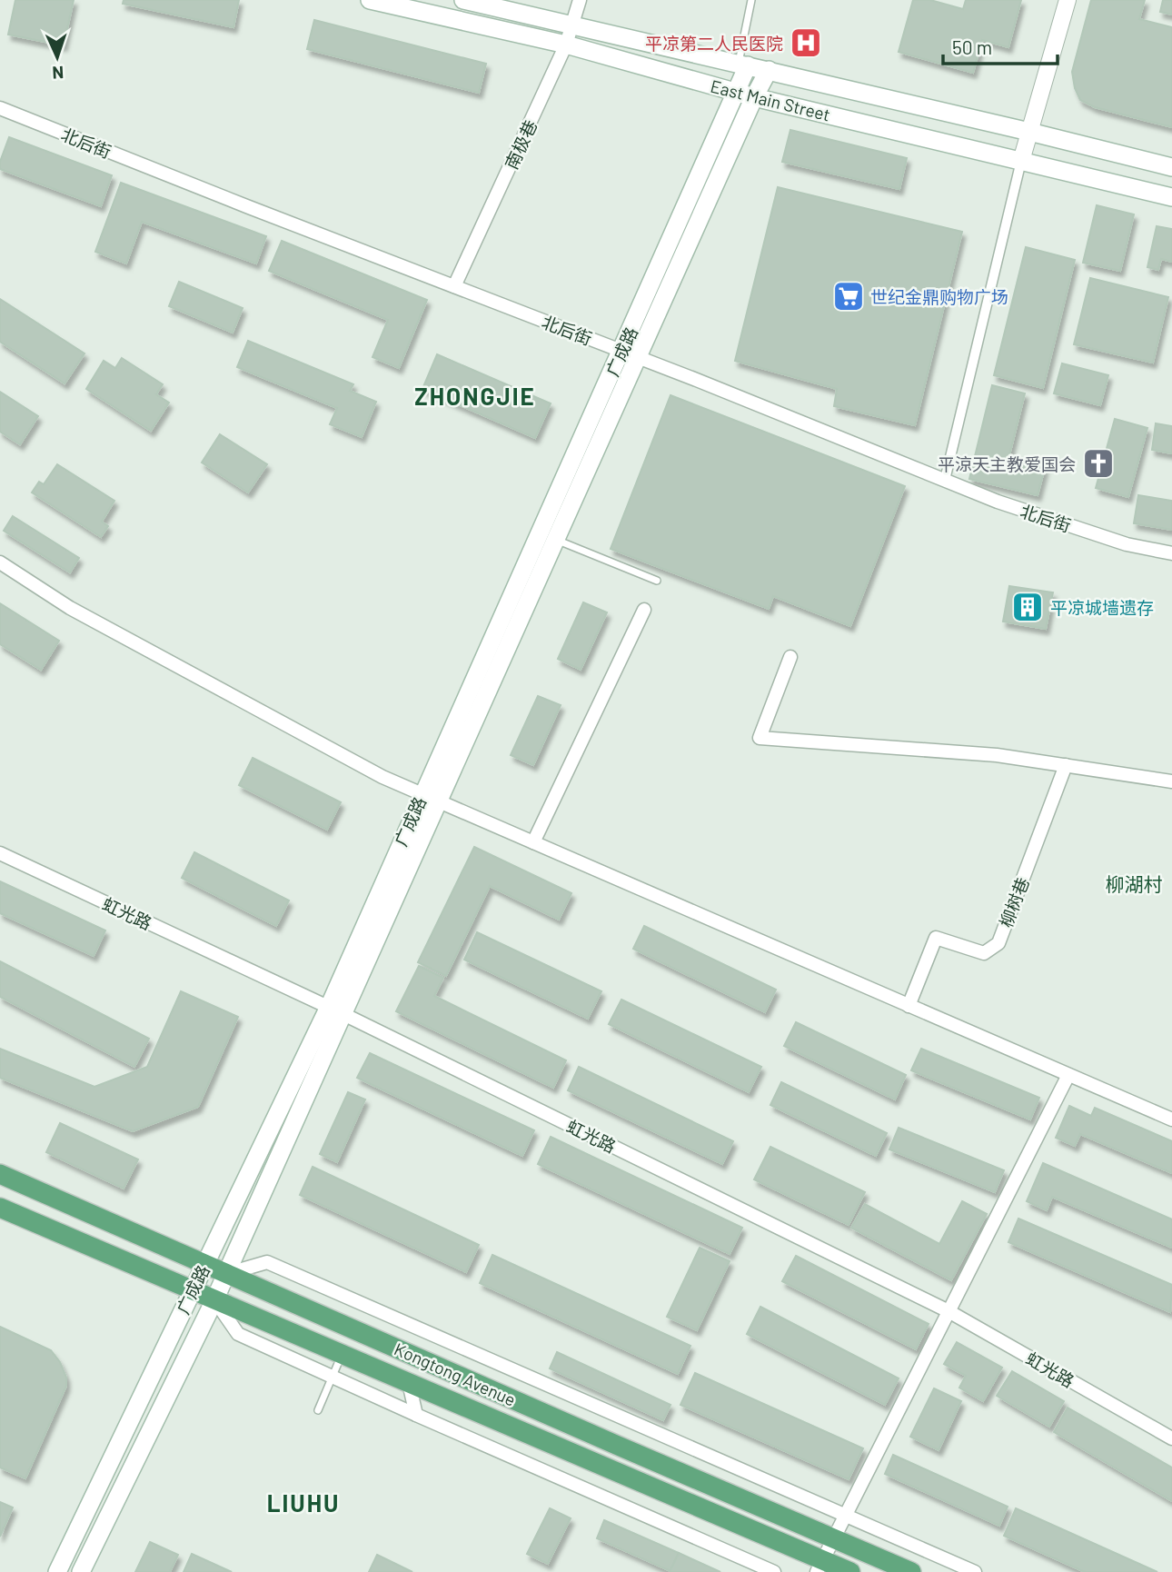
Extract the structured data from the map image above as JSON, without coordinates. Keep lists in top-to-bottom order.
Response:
{
  "streets": {
    "main road": ["East Main Street", "广成路", "Kongtong Avenue"],
    "street": [
      "北后街",
      "南极巷",
      "柳树巷",
      "虹光路"
    ]
  },
  "crossings": [
    ["East Main Street", "南极巷"],
    ["East Main Street", "广成路"],
    ["北后街", "南极巷"],
    ["北后街", "广成路"],
    ["广成路", "虹光路"],
    ["广成路", "Kongtong Avenue"]
  ],
  "districts": ["ZHONGJIE", "柳湖村", "LIUHU"],
  "places": {
    "hospital": ["平凉第二人民医院"],
    "supermarket": ["世纪金鼎购物广场"],
    "church": ["平涼天主教爱国会"],
    "building": ["平凉城墙遗存"]
  },
  "scale_bar": "50 m",
  "north": "bottom"
}
